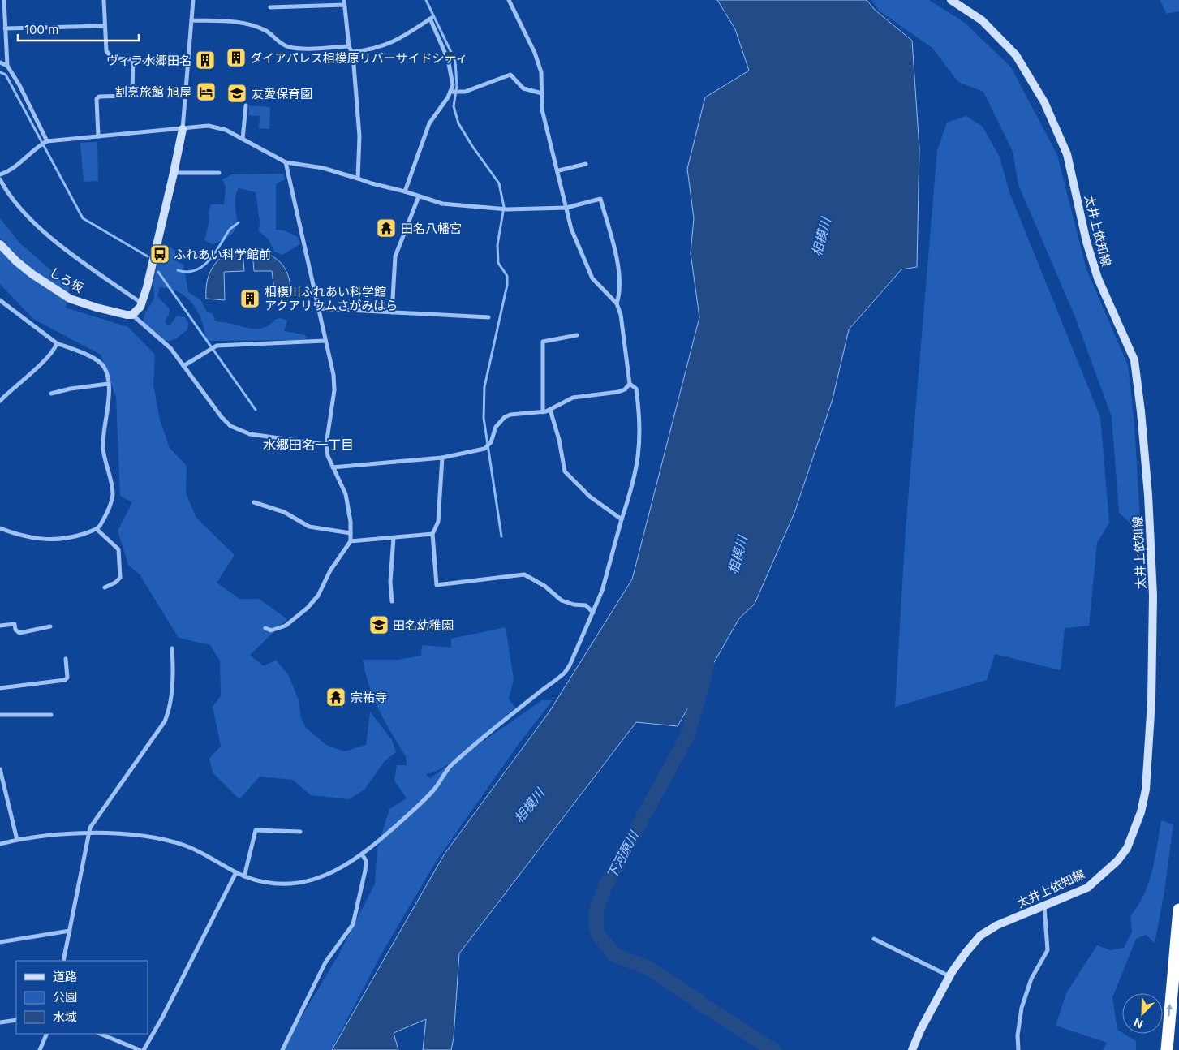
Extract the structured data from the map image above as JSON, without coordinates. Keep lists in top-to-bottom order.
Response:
{
  "streets": {
    "main road": ["太井上依知線", "しろ坂"]
  },
  "districts": ["水郷田名一丁目"],
  "water": ["相模川", "下河原川"],
  "places": {
    "building": ["ダイアパレス相模原リバーサイドシティ", "ヴィラ水郷田名", "相模川ふれあい科学館 アクアリウムさがみはら"],
    "hotel": ["割烹旅館 旭屋"],
    "school or university": ["友愛保育園", "田名幼稚園"],
    "temple": ["田名八幡宮", "宗祐寺"],
    "bus stop": ["ふれあい科学館前"]
  },
  "legend": ["道路", "公園", "水域"],
  "scale_bar": "100 m",
  "north": "bottom left"
}
